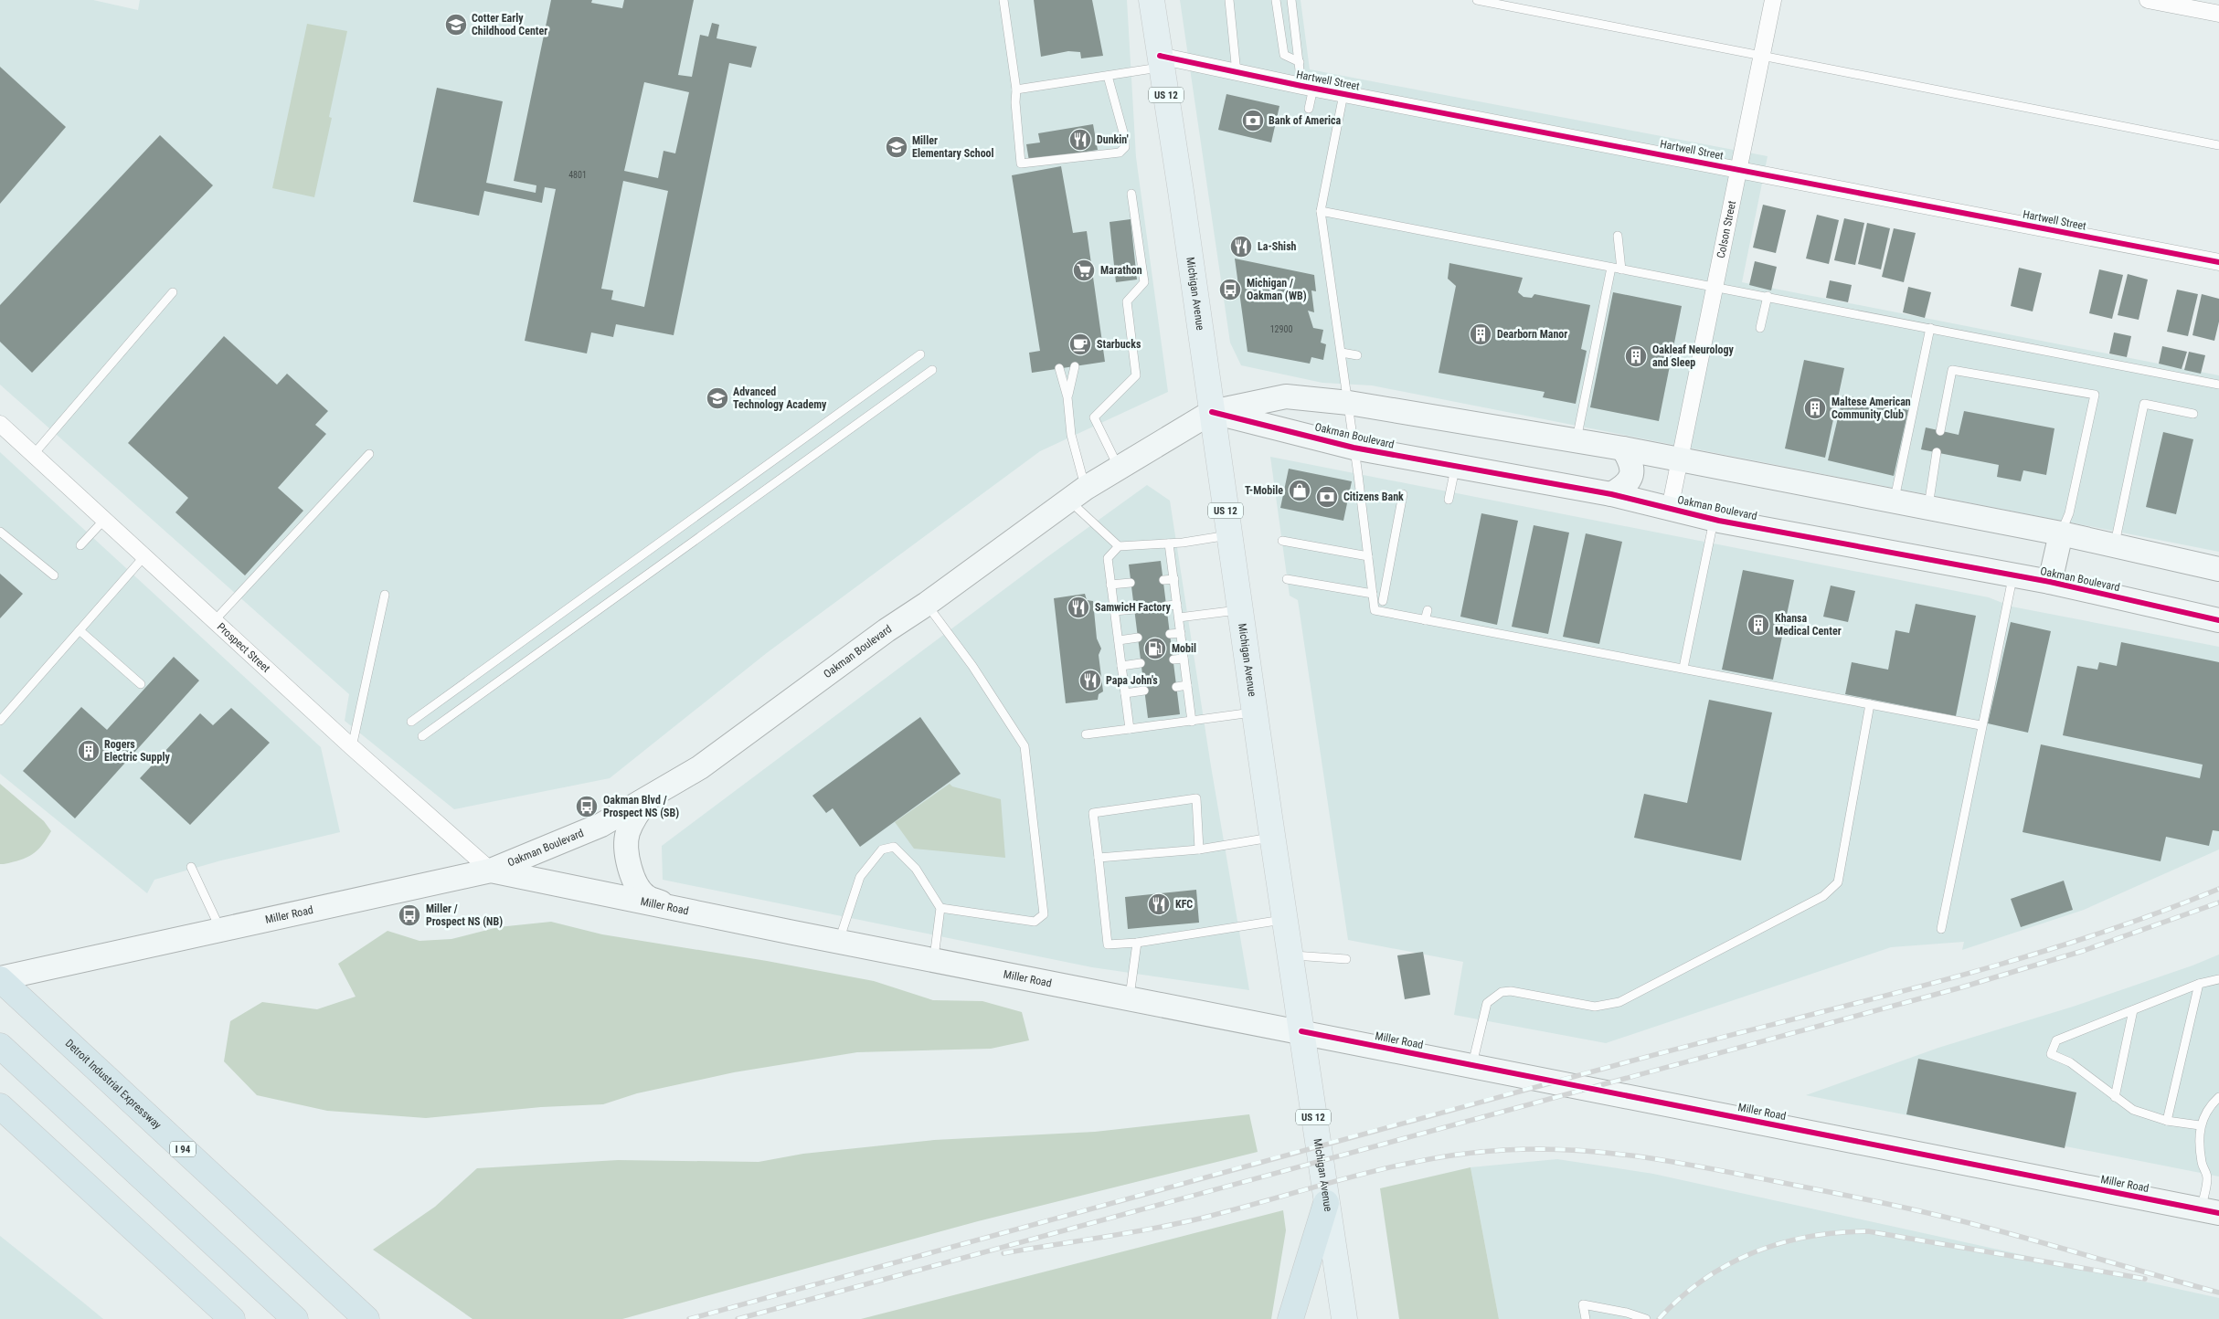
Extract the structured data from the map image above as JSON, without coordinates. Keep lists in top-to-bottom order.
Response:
{
  "streets": {
    "highway": ["Detroit Industrial Expressway", "I 94"],
    "main road": ["US 12", "Michigan Avenue"],
    "street": [
      "Hartwell Street",
      "Colson Street",
      "Oakman Boulevard",
      "Prospect Street",
      "Miller Road"
    ]
  },
  "crossings": [
    ["Hartwell Street", "Colson Street"],
    ["Hartwell Street", "Michigan Avenue"],
    ["Colson Street", "Oakman Boulevard"],
    ["Michigan Avenue", "Oakman Boulevard"],
    ["Michigan Avenue", "Miller Road"],
    ["Oakman Boulevard", "Prospect Street"],
    ["Oakman Boulevard", "Miller Road"],
    ["Prospect Street", "Miller Road"],
    ["Miller Road", "Detroit Industrial Expressway"]
  ],
  "places": {
    "school or university": ["Cotter Early Childhood Center", "Miller Elementary School", "Advanced Technology Academy"],
    "bank": ["Bank of America", "Citizens Bank"],
    "restaurant": [
      "Dunkin'",
      "La-Shish",
      "SamwicH Factory",
      "Papa John's",
      "KFC"
    ],
    "supermarket": ["Marathon"],
    "bus stop": ["Michigan / Oakman (WB)", "Oakman Blvd / Prospect NS (SB)", "Miller / Prospect NS (NB)"],
    "building": [
      "Dearborn Manor",
      "Oakleaf Neurology and Sleep",
      "Maltese American Community Club",
      "Khansa Medical Center",
      "Rogers Electric Supply"
    ],
    "cafe": ["Starbucks"],
    "shop": ["T-Mobile"],
    "fuel station": ["Mobil"]
  },
  "house_numbers": ["4801", "12900"]
}
